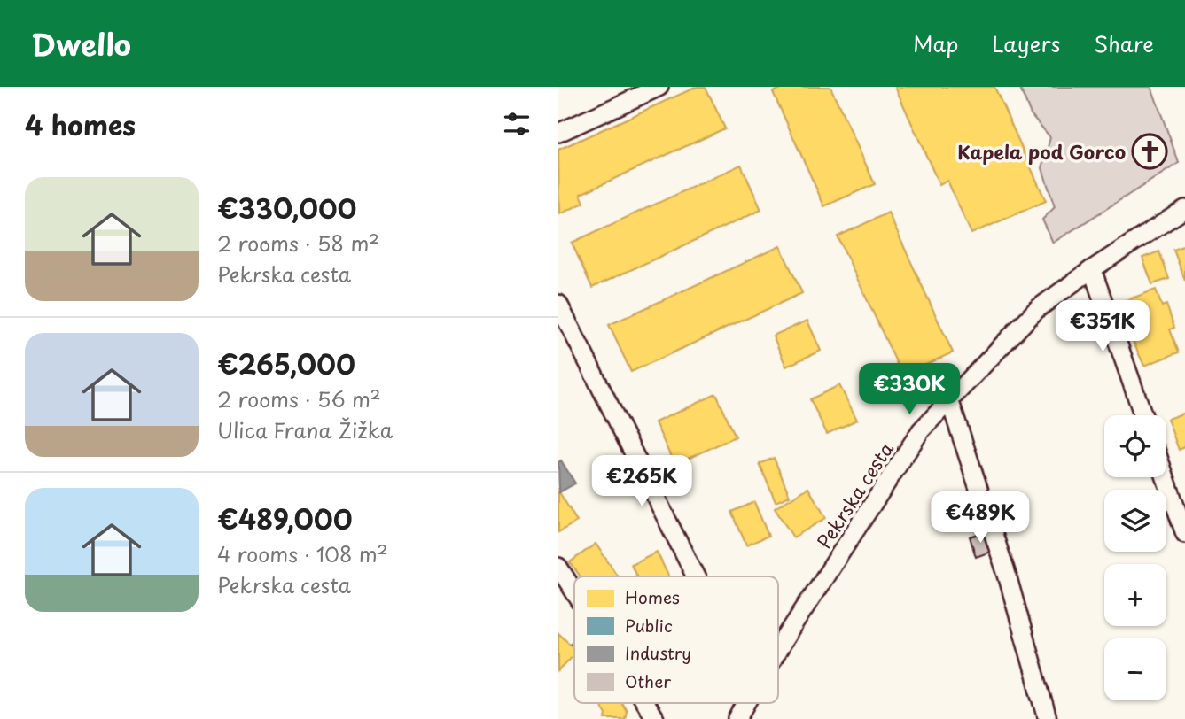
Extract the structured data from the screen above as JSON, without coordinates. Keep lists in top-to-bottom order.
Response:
{
  "streets": {
    "street": ["Pekrska cesta"]
  },
  "places": {
    "church": ["Kapela pod Gorco"]
  },
  "legend": [
    "Homes",
    "Public",
    "Industry",
    "Other"
  ],
  "page": {
    "header": "Dwello",
    "nav": ["Map", "Layers", "Share"],
    "heading": "4 homes",
    "list": [
      {
        "name": "€330,000",
        "note": "2 rooms · 58 m² · Pekrska cesta"
      },
      {
        "name": "€265,000",
        "note": "2 rooms · 56 m² · Ulica Frana Žižka"
      },
      {
        "name": "€489,000",
        "note": "4 rooms · 108 m² · Pekrska cesta"
      }
    ],
    "price": [
      "€351K",
      "€330K",
      "€265K",
      "€489K"
    ],
    "map_buttons": ["+", "−"]
  }
}
